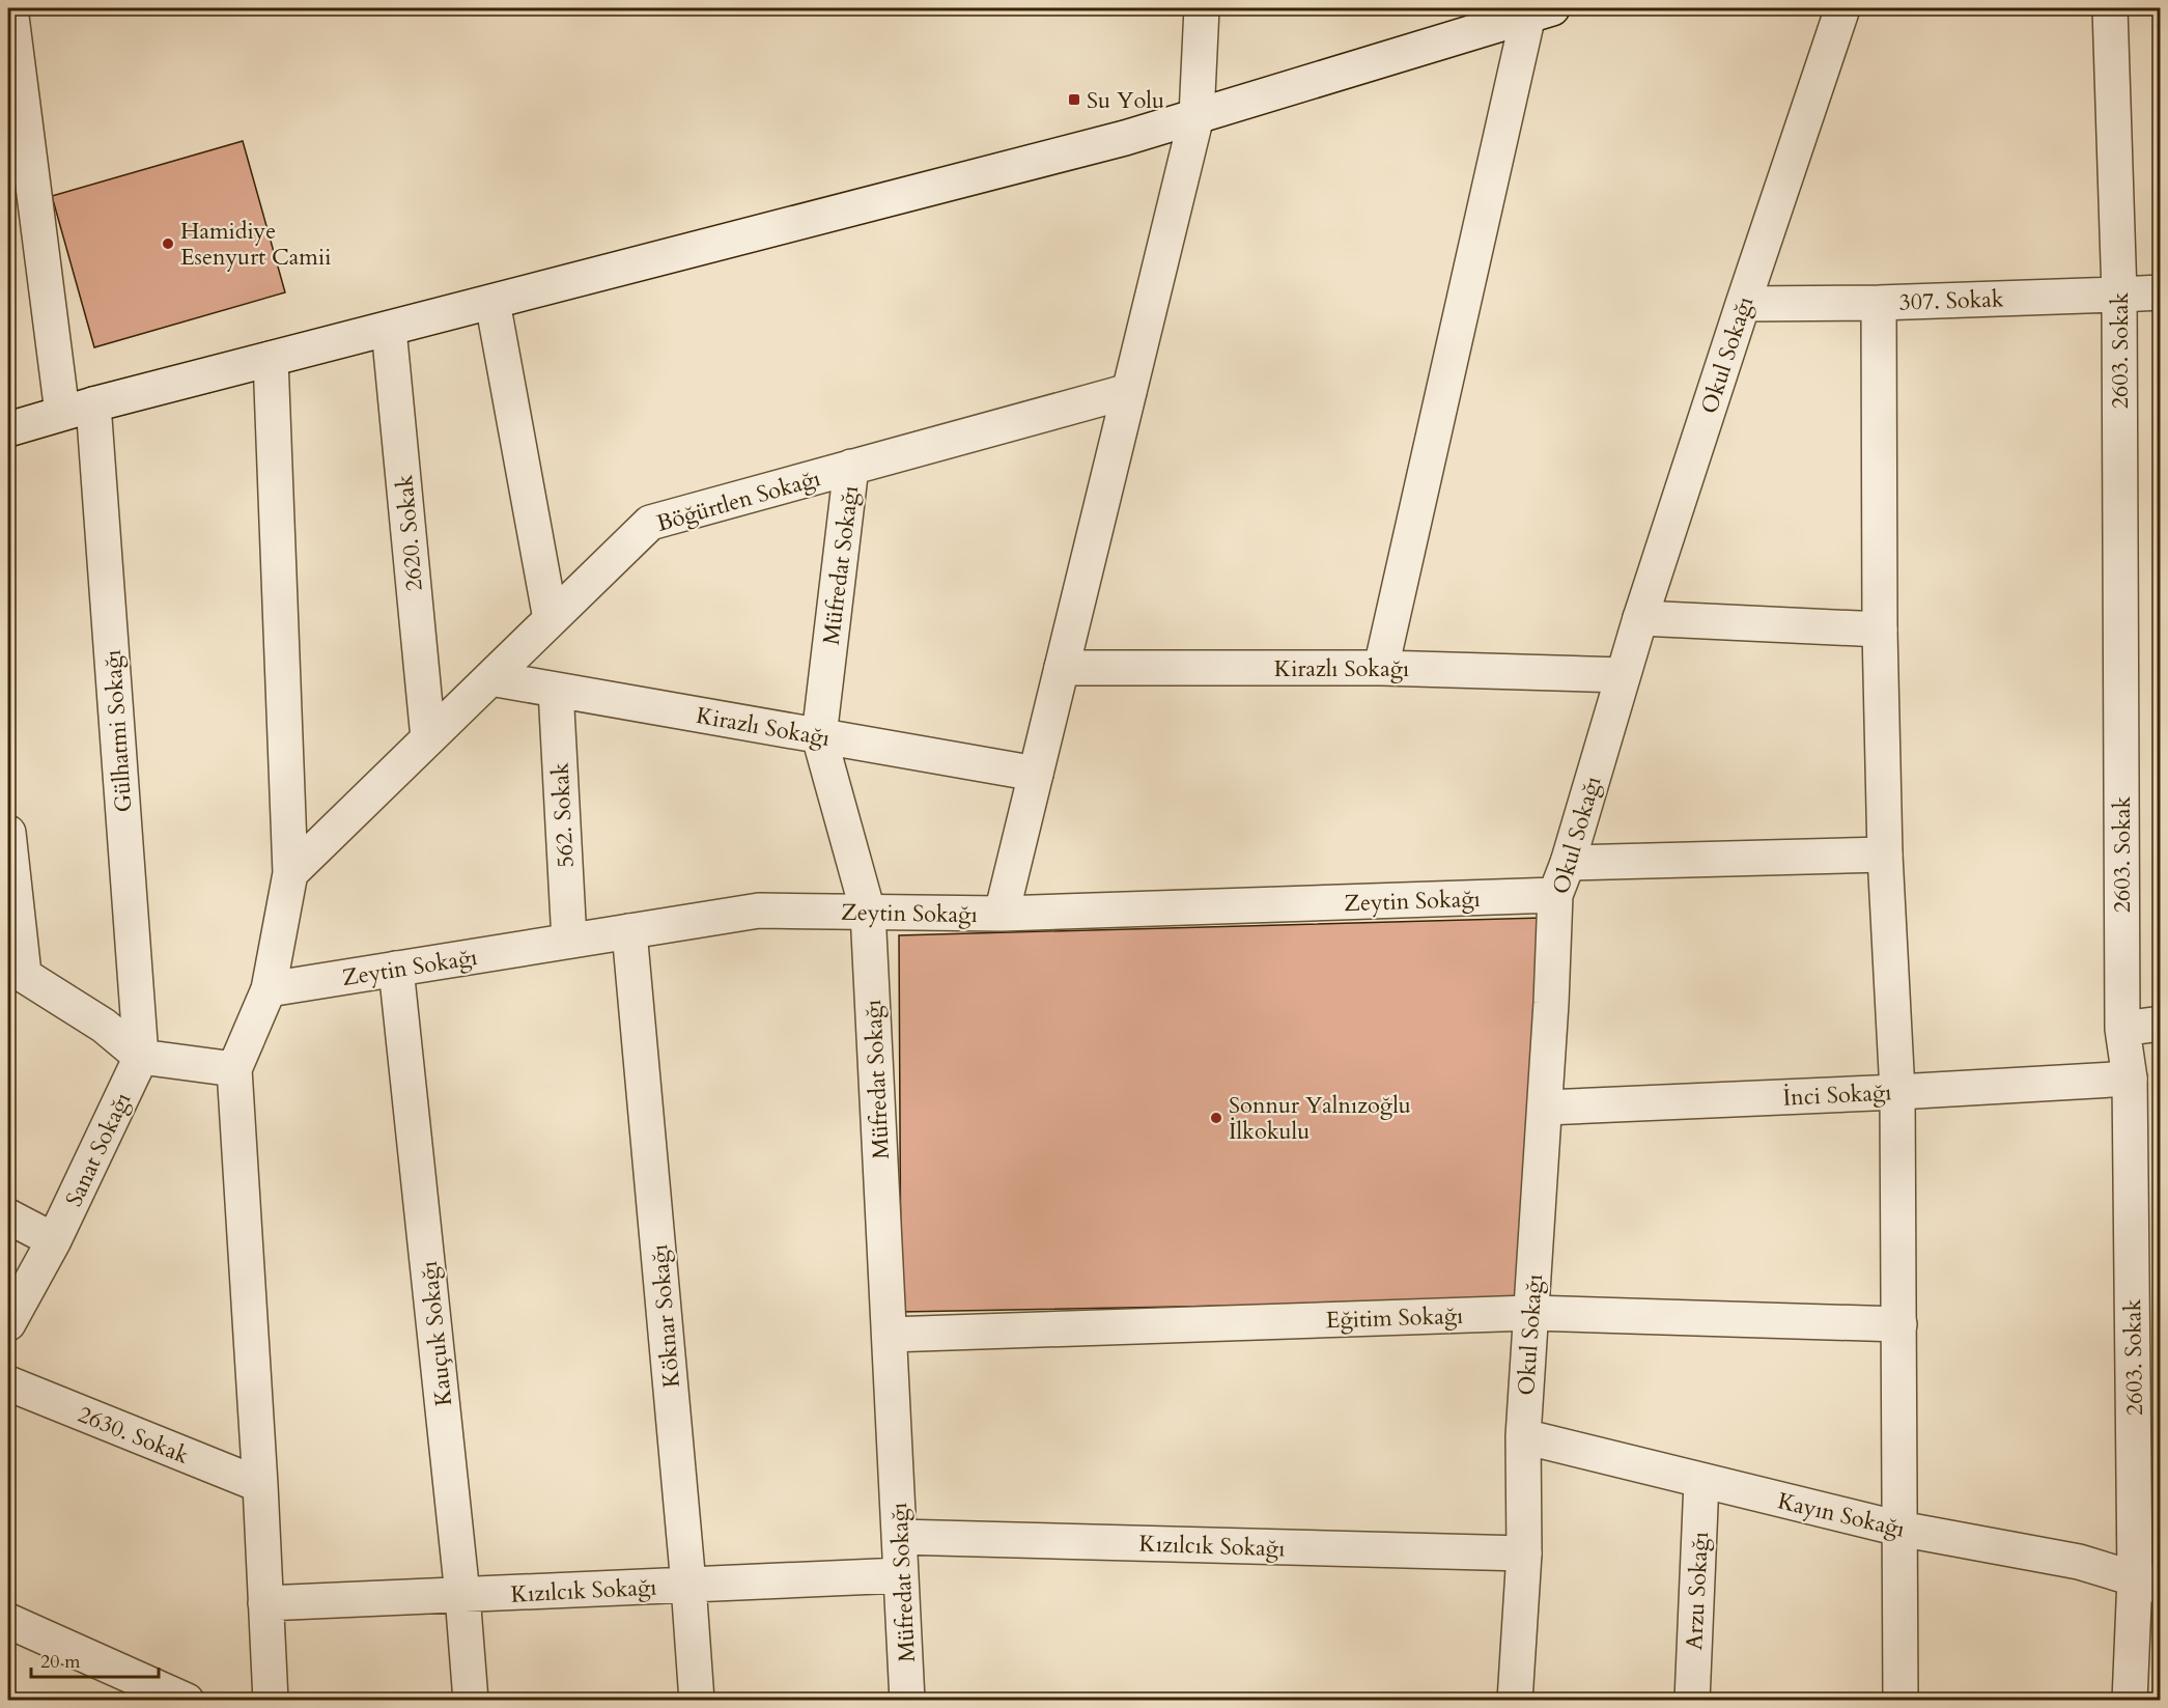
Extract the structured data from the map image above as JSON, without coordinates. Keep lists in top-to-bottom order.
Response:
{
  "streets": {
    "street": [
      "307. Sokak",
      "2603. Sokak",
      "Okul Sokağı",
      "Böğürtlen Sokağı",
      "2620. Sokak",
      "Müfredat Sokağı",
      "Kirazlı Sokağı",
      "Gülhatmi Sokağı",
      "562. Sokak",
      "Zeytin Sokağı",
      "İnci Sokağı",
      "Sanat Sokağı",
      "Köknar Sokağı",
      "Eğitim Sokağı",
      "Kauçuk Sokağı",
      "2630. Sokak",
      "Kayın Sokağı",
      "Kızılcık Sokağı",
      "Arzu Sokağı"
    ]
  },
  "crossings": [
    ["307. Sokak", "2603. Sokak"],
    ["307. Sokak", "Okul Sokağı"],
    ["2603. Sokak", "İnci Sokağı"],
    ["2603. Sokak", "Kayın Sokağı"],
    ["Okul Sokağı", "Kirazlı Sokağı"],
    ["Okul Sokağı", "Zeytin Sokağı"],
    ["Okul Sokağı", "İnci Sokağı"],
    ["Okul Sokağı", "Eğitim Sokağı"],
    ["Okul Sokağı", "Kayın Sokağı"],
    ["Okul Sokağı", "Kızılcık Sokağı"],
    ["Böğürtlen Sokağı", "2620. Sokak"],
    ["Böğürtlen Sokağı", "Müfredat Sokağı"],
    ["Böğürtlen Sokağı", "Kirazlı Sokağı"],
    ["Müfredat Sokağı", "Kirazlı Sokağı"],
    ["Müfredat Sokağı", "Zeytin Sokağı"],
    ["Müfredat Sokağı", "Eğitim Sokağı"],
    ["Müfredat Sokağı", "Kızılcık Sokağı"],
    ["Kirazlı Sokağı", "562. Sokak"],
    ["Gülhatmi Sokağı", "Sanat Sokağı"],
    ["562. Sokak", "Zeytin Sokağı"],
    ["Zeytin Sokağı", "Köknar Sokağı"],
    ["Zeytin Sokağı", "Kauçuk Sokağı"],
    ["Köknar Sokağı", "Kızılcık Sokağı"],
    ["Kauçuk Sokağı", "Kızılcık Sokağı"],
    ["Kayın Sokağı", "Arzu Sokağı"]
  ],
  "places": {
    "transit": ["Su Yolu"],
    "other": ["Hamidiye Esenyurt Camii", "Sonnur Yalnızoğlu İlkokulu"]
  },
  "scale_bar": "20 m"
}
